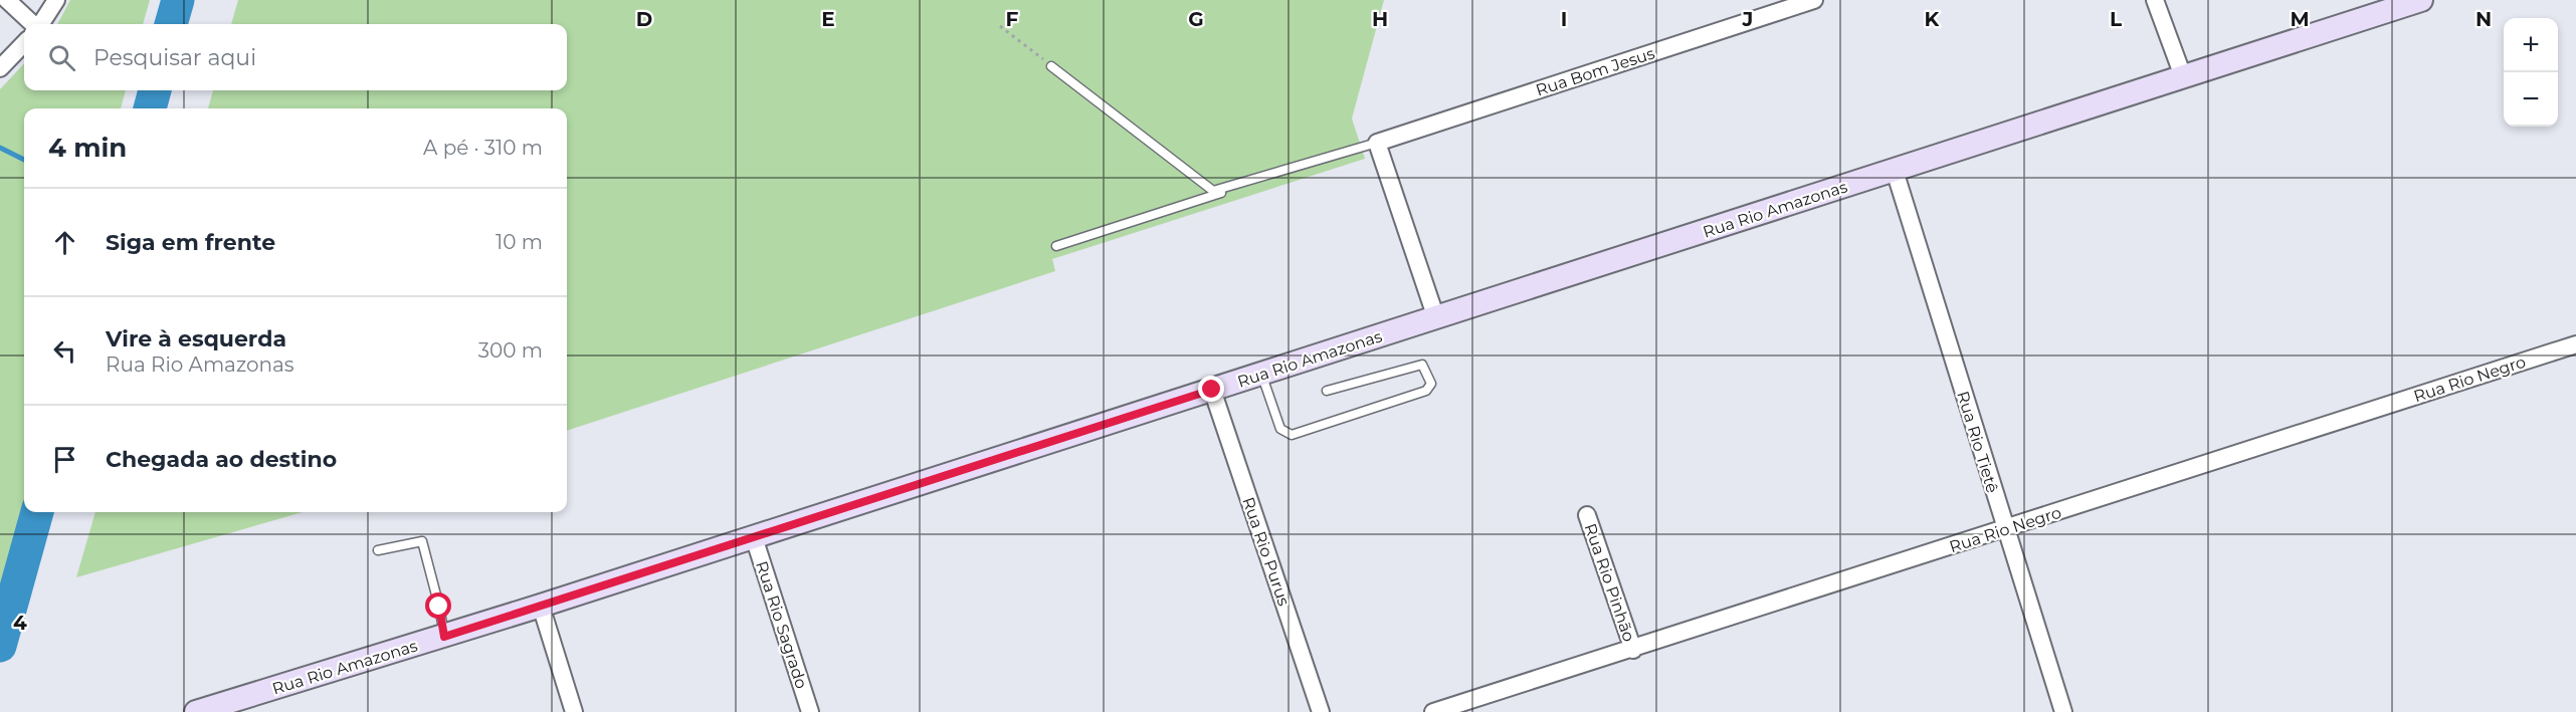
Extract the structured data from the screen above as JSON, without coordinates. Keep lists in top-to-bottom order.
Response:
{
  "streets": {
    "main road": ["Rua Rio Amazonas"],
    "street": [
      "Rua Bom Jesus",
      "Rua Rio Negro",
      "Rua Rio Tietê",
      "Rua Rio Purus",
      "Rua Rio Pinhão",
      "Rua Rio Sagrado"
    ]
  },
  "crossings": [
    ["Rua Rio Amazonas", "Rua Rio Tietê"],
    ["Rua Rio Amazonas", "Rua Rio Purus"],
    ["Rua Rio Amazonas", "Rua Rio Sagrado"],
    ["Rua Rio Negro", "Rua Rio Tietê"],
    ["Rua Rio Negro", "Rua Rio Pinhão"]
  ],
  "page": {
    "map_buttons": ["+", "−"],
    "search": "Pesquisar aqui",
    "heading": ["4 min", "A pé · 310 m"],
    "list": [
      ["Siga em frente", "10 m"],
      ["Vire à esquerda", "Rua Rio Amazonas", "300 m"],
      "Chegada ao destino"
    ]
  },
  "grid": {
    "columns": [
      "D",
      "E",
      "F",
      "G",
      "H",
      "I",
      "J",
      "K",
      "L",
      "M",
      "N"
    ],
    "rows": ["4"]
  }
}
